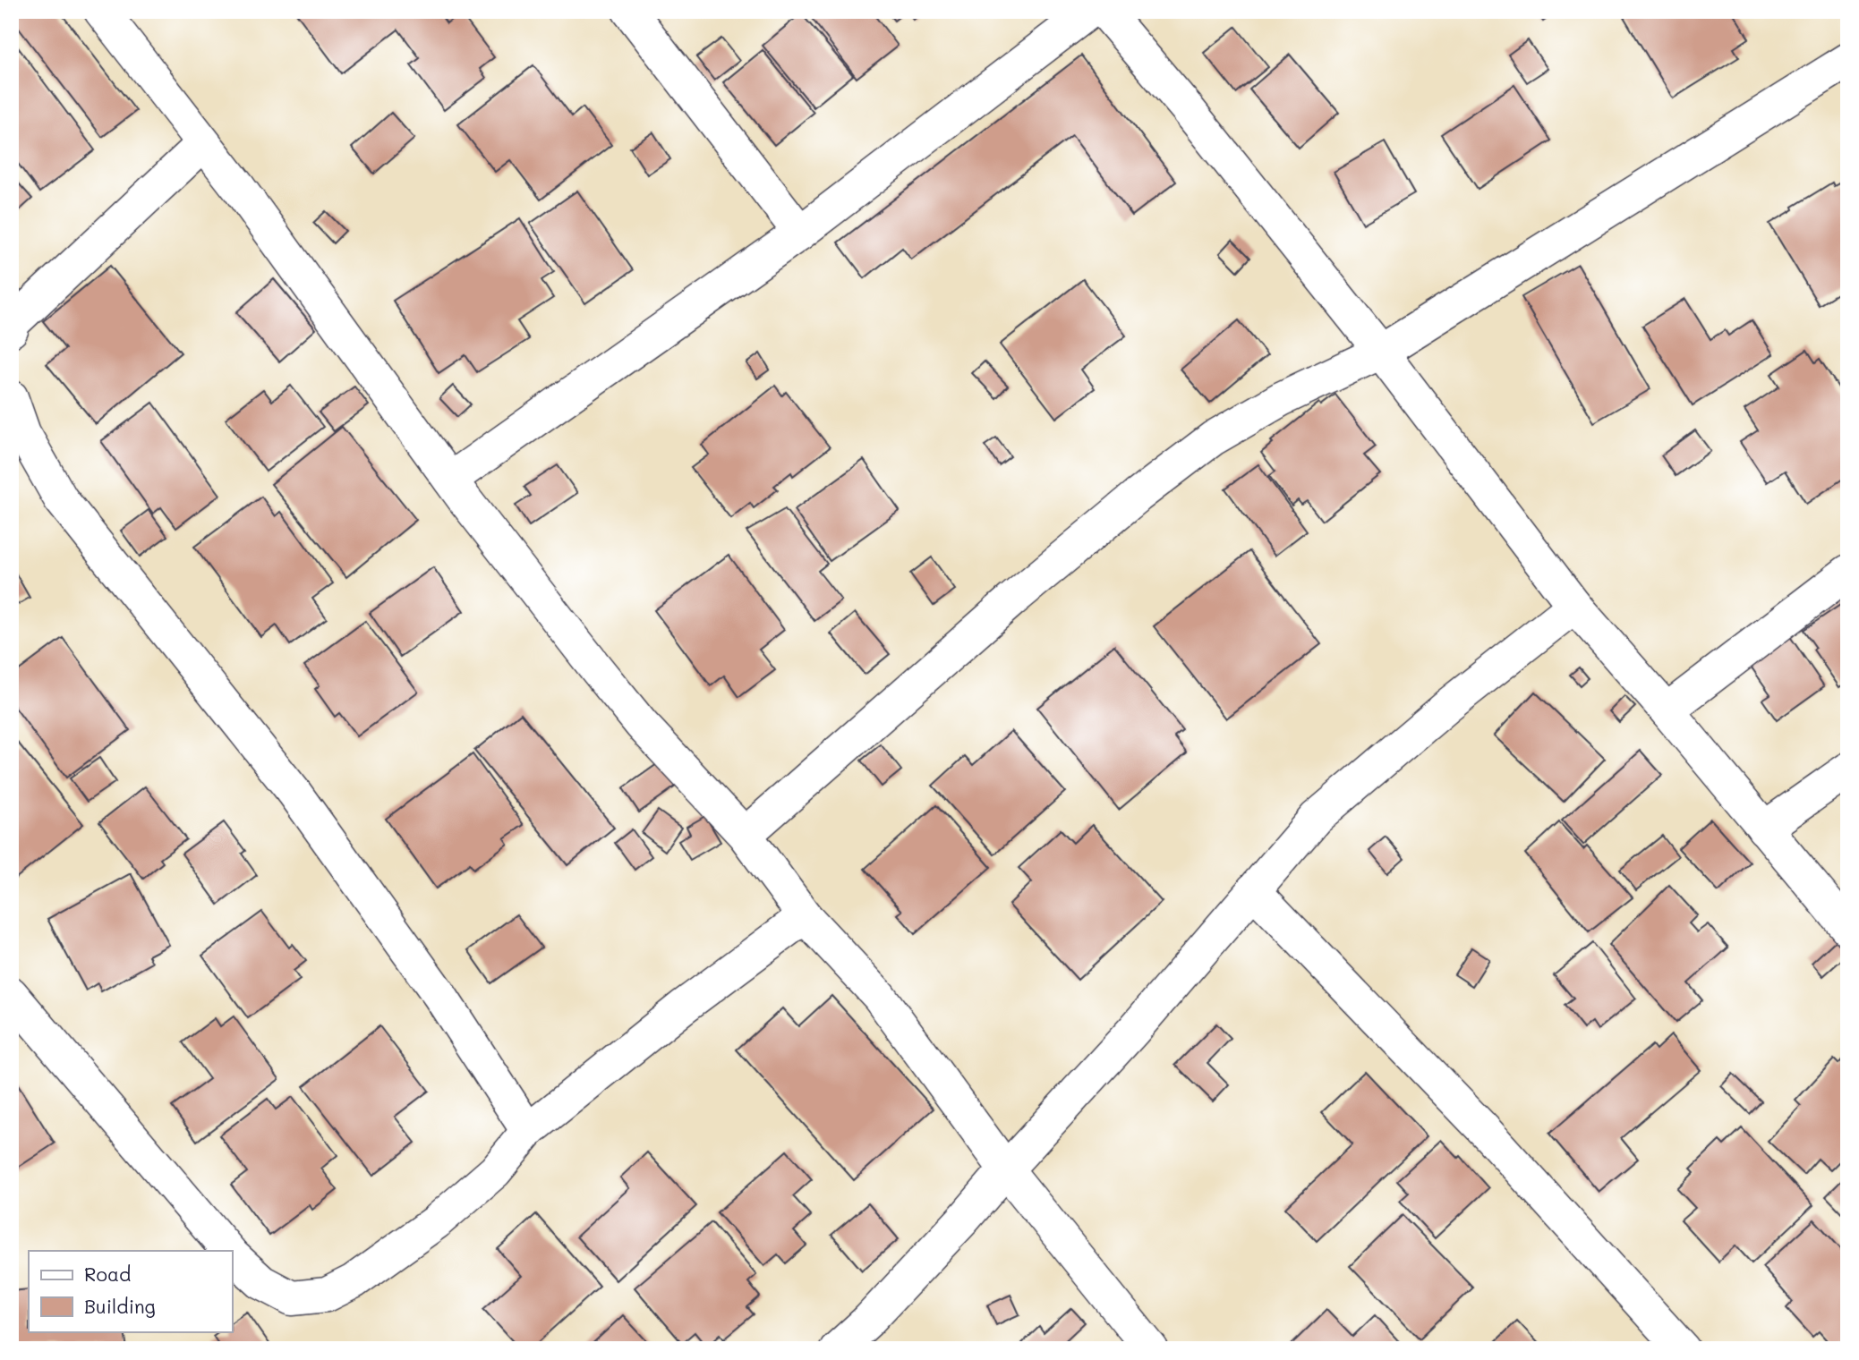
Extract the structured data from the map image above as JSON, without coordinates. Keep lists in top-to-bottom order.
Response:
{
  "legend": ["Road", "Building"]
}
